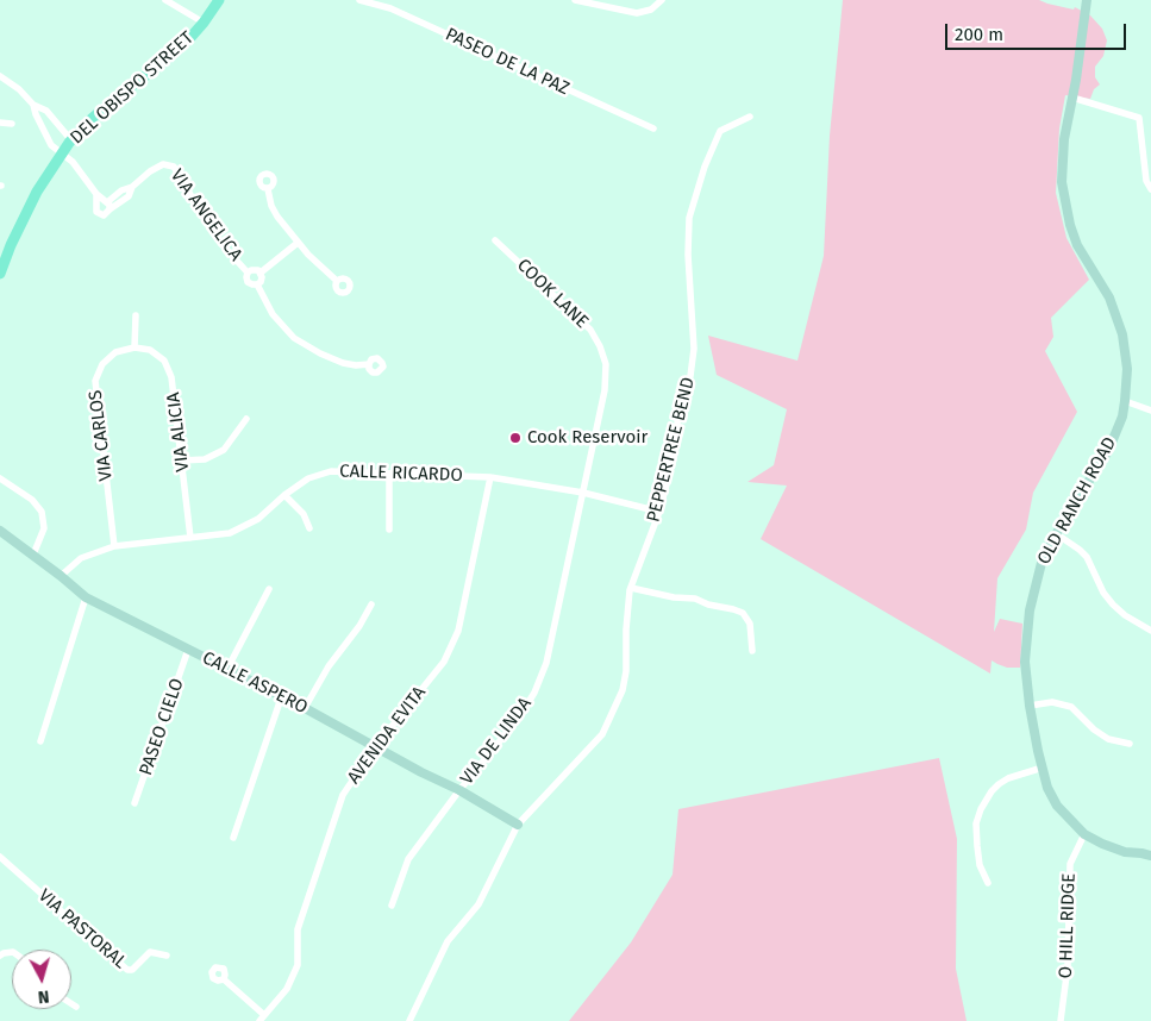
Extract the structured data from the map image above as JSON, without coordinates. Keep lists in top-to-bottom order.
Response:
{
  "streets": {
    "main road": ["DEL OBISPO STREET"],
    "street": [
      "PASEO DE LA PAZ",
      "VIA ANGELICA",
      "COOK LANE",
      "VIA ALICIA",
      "VIA CARLOS",
      "PEPPERTREE BEND",
      "CALLE RICARDO",
      "OLD RANCH ROAD",
      "CALLE ASPERO",
      "PASEO CIELO",
      "AVENIDA EVITA",
      "VIA DE LINDA",
      "O HILL RIDGE",
      "VIA PASTORAL"
    ]
  },
  "crossings": [
    ["COOK LANE", "CALLE RICARDO"],
    ["COOK LANE", "VIA DE LINDA"],
    ["VIA ALICIA", "VIA CARLOS"],
    ["VIA ALICIA", "CALLE RICARDO"],
    ["VIA CARLOS", "CALLE RICARDO"],
    ["PEPPERTREE BEND", "CALLE RICARDO"],
    ["PEPPERTREE BEND", "CALLE ASPERO"],
    ["CALLE RICARDO", "CALLE ASPERO"],
    ["CALLE RICARDO", "AVENIDA EVITA"],
    ["CALLE RICARDO", "VIA DE LINDA"],
    ["OLD RANCH ROAD", "O HILL RIDGE"],
    ["CALLE ASPERO", "PASEO CIELO"],
    ["CALLE ASPERO", "AVENIDA EVITA"],
    ["CALLE ASPERO", "VIA DE LINDA"]
  ],
  "places": ["Cook Reservoir"],
  "scale_bar": "200 m",
  "north": "bottom"
}
